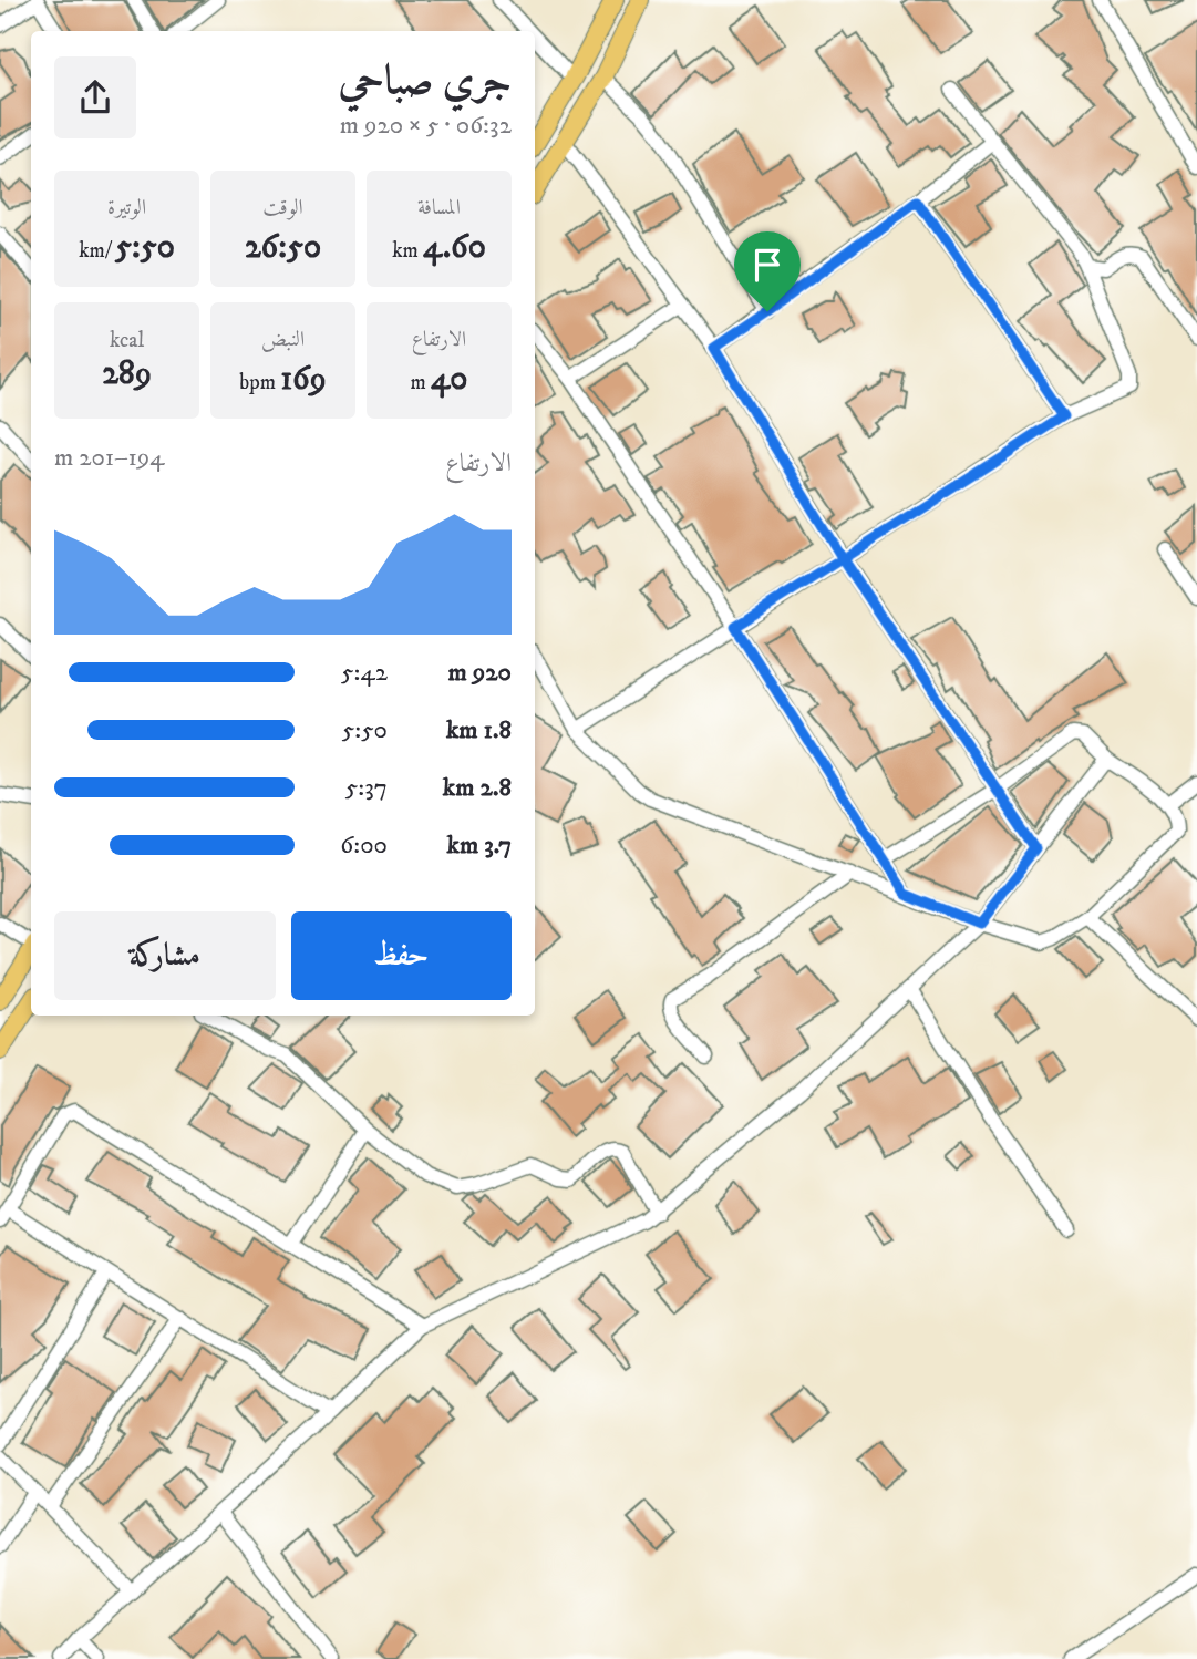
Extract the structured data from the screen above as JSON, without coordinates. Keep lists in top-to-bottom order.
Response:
{
  "page": {
    "heading": ["جري صباحي", "06:32 · 5 × 920 m"],
    "stats": [
      ["المسافة", "4.60 km"],
      ["الوقت", "26:50"],
      ["الوتيرة", "5:50 /km"],
      ["الارتفاع", "40 m"],
      ["النبض", "169 bpm"],
      ["kcal", "289"]
    ],
    "chart": ["الارتفاع", "194–201 m"],
    "list": [
      {
        "name": "920 m",
        "note": "5:42"
      },
      {
        "name": "1.8 km",
        "note": "5:50"
      },
      {
        "name": "2.8 km",
        "note": "5:37"
      },
      {
        "name": "3.7 km",
        "note": "6:00"
      }
    ],
    "buttons": ["حفظ", "مشاركة"]
  }
}
